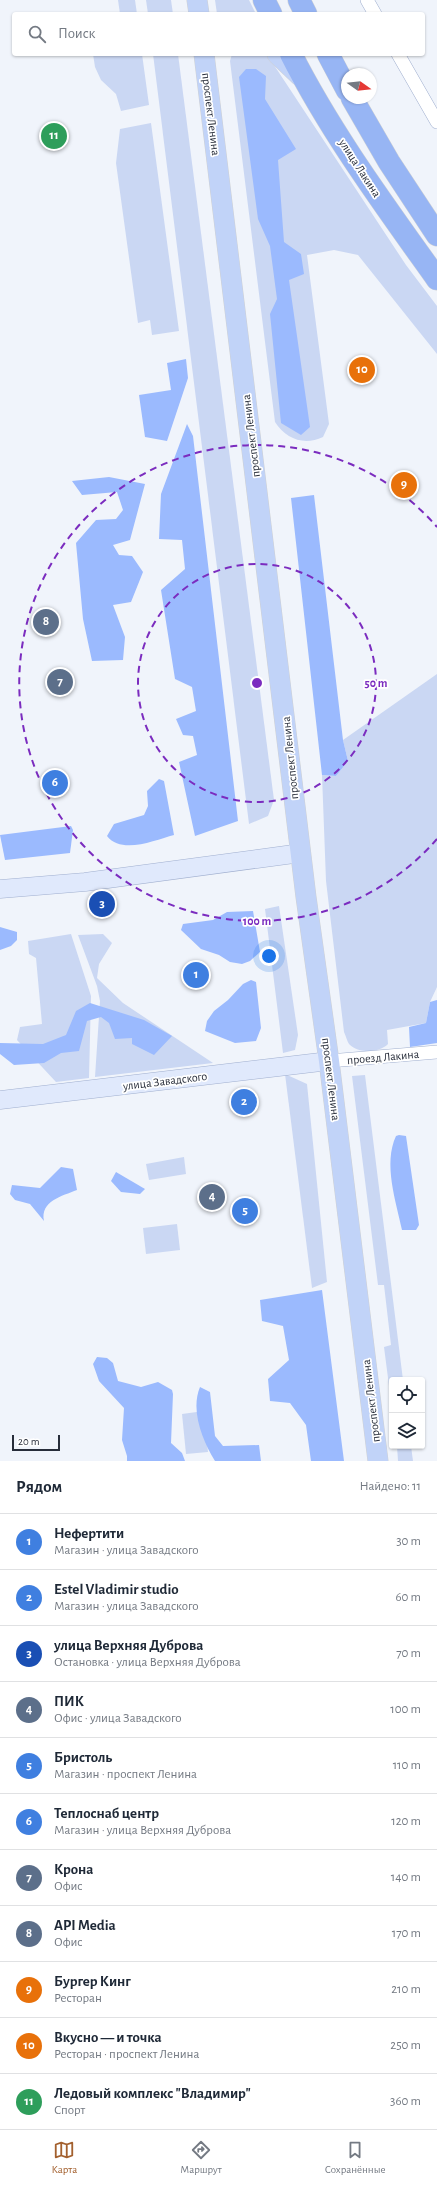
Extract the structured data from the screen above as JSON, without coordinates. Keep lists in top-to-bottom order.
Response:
{
  "streets": {
    "highway": ["улица Лакина"],
    "main road": ["проспект Ленина"],
    "street": ["проезд Лакина", "улица Завадского"]
  },
  "crossings": [
    ["проспект Ленина", "проезд Лакина"],
    ["проспект Ленина", "улица Завадского"],
    ["проезд Лакина", "улица Завадского"]
  ],
  "scale_bar": "20 m",
  "north": "right",
  "page": {
    "search": "Поиск",
    "pins": [
      "11",
      "10",
      "9",
      "8",
      "7",
      "6",
      "3",
      "1",
      "2",
      "4",
      "5"
    ],
    "scale": "20 m",
    "heading": ["Рядом", "Найдено: 11"],
    "list": [
      {
        "mark": "1",
        "name": "Нефертити",
        "note": "Магазин · улица Завадского",
        "value": "30 m"
      },
      {
        "mark": "2",
        "name": "Estel Vladimir studio",
        "note": "Магазин · улица Завадского",
        "value": "60 m"
      },
      {
        "mark": "3",
        "name": "улица Верхняя Дуброва",
        "note": "Остановка · улица Верхняя Дуброва",
        "value": "70 m"
      },
      {
        "mark": "4",
        "name": "ПИК",
        "note": "Офис · улица Завадского",
        "value": "100 m"
      },
      {
        "mark": "5",
        "name": "Бристоль",
        "note": "Магазин · проспект Ленина",
        "value": "110 m"
      },
      {
        "mark": "6",
        "name": "Теплоснаб центр",
        "note": "Магазин · улица Верхняя Дуброва",
        "value": "120 m"
      },
      {
        "mark": "7",
        "name": "Крона",
        "note": "Офис",
        "value": "140 m"
      },
      {
        "mark": "8",
        "name": "API Media",
        "note": "Офис",
        "value": "170 m"
      },
      {
        "mark": "9",
        "name": "Бургер Кинг",
        "note": "Ресторан",
        "value": "210 m"
      },
      {
        "mark": "10",
        "name": "Вкусно — и точка",
        "note": "Ресторан · проспект Ленина",
        "value": "250 m"
      },
      {
        "mark": "11",
        "name": "Ледовый комплекс \"Владимир\"",
        "note": "Спорт",
        "value": "360 m"
      }
    ],
    "nav": ["Карта", "Маршрут", "Сохранённые"]
  },
  "rings": ["50 m", "100 m"]
}
